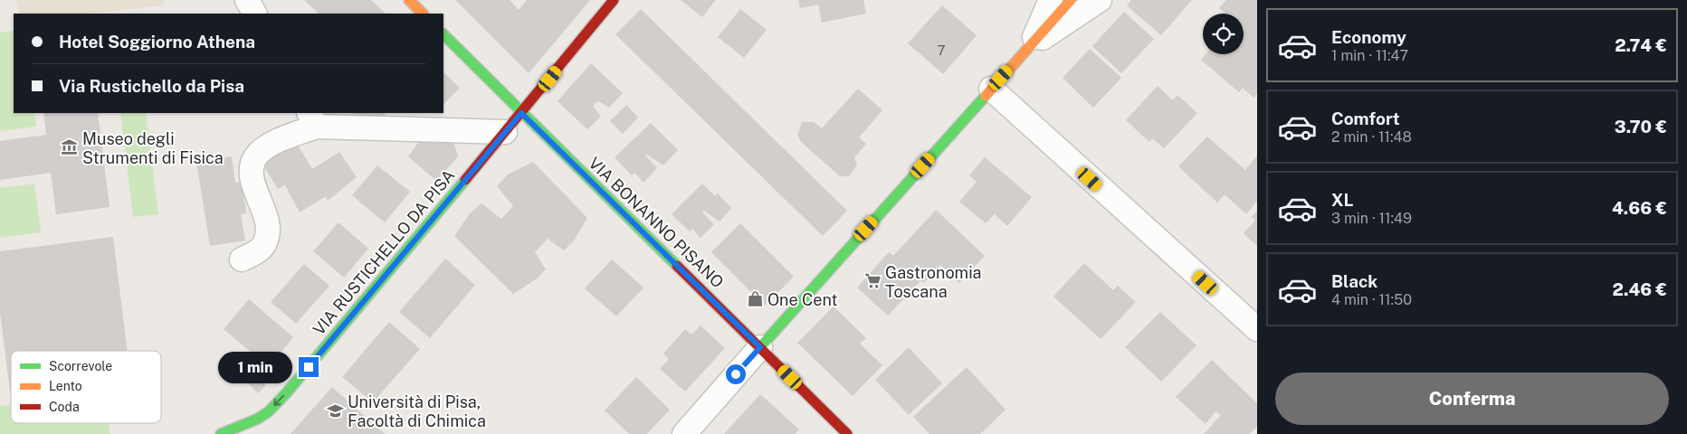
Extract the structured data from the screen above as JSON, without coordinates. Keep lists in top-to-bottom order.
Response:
{
  "streets": {
    "street": ["VIA BONANNO PISANO", "VIA RUSTICHELLO DA PISA"]
  },
  "crossings": [
    ["VIA BONANNO PISANO", "VIA RUSTICHELLO DA PISA"]
  ],
  "one_way": ["VIA RUSTICHELLO DA PISA"],
  "places": {
    "museum": ["Museo degli Strumenti di Fisica"],
    "supermarket": ["Gastronomia Toscana"],
    "shop": ["One Cent"],
    "school or university": ["Università di Pisa, Facoltà di Chimica"]
  },
  "house_numbers": ["7"],
  "legend": ["Scorrevole", "Lento", "Coda"],
  "page": {
    "list": [
      {
        "name": "Economy",
        "note": "1 min · 11:47",
        "value": "2.74 €"
      },
      {
        "name": "Comfort",
        "note": "2 min · 11:48",
        "value": "3.70 €"
      },
      {
        "name": "XL",
        "note": "3 min · 11:49",
        "value": "4.66 €"
      },
      {
        "name": "Black",
        "note": "4 min · 11:50",
        "value": "2.46 €"
      }
    ],
    "banner": ["Hotel Soggiorno Athena", "Via Rustichello da Pisa"],
    "bubble": "1 min",
    "buttons": "Conferma"
  }
}
